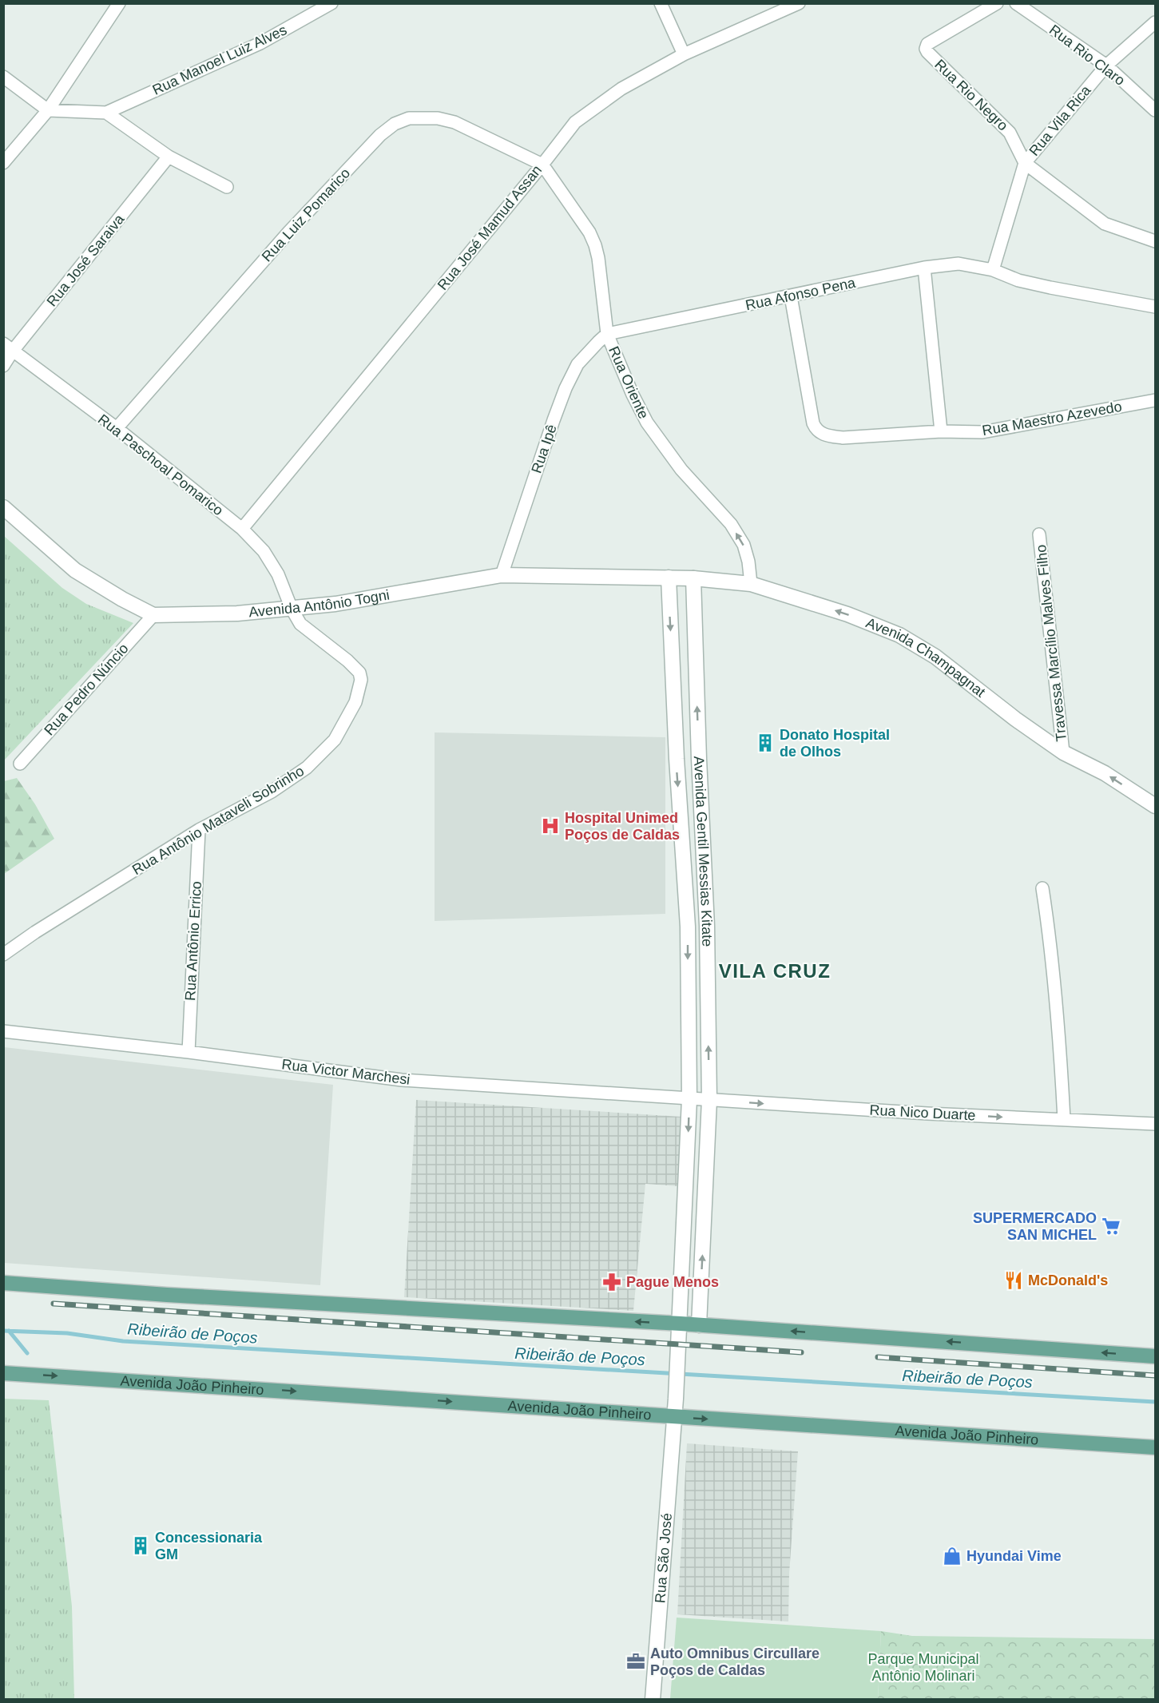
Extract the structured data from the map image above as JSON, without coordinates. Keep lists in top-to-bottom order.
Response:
{
  "streets": {
    "main road": ["Avenida João Pinheiro"],
    "street": [
      "Rua Rio Claro",
      "Rua Manoel Luiz Alves",
      "Rua Rio Negro",
      "Rua Vila Rica",
      "Rua Luiz Pomarico",
      "Rua José Mamud Assan",
      "Rua José Saraiva",
      "Rua Afonso Pena",
      "Rua Oriente",
      "Rua Maestro Azevedo",
      "Rua Ipê",
      "Rua Paschoal Pomarico",
      "Avenida Antônio Togni",
      "Travessa Marcílio Malves Filho",
      "Avenida Champagnat",
      "Rua Pedro Núncio",
      "Rua Antônio Mataveli Sobrinho",
      "Avenida Gentil Messias Kitate",
      "Rua Antônio Errico",
      "Rua Victor Marchesi",
      "Rua Nico Duarte",
      "Rua São José"
    ]
  },
  "crossings": [
    ["Rua Rio Claro", "Rua Vila Rica"],
    ["Rua Rio Negro", "Rua Vila Rica"],
    ["Rua Vila Rica", "Rua Afonso Pena"],
    ["Rua Luiz Pomarico", "Rua José Mamud Assan"],
    ["Rua Luiz Pomarico", "Rua Oriente"],
    ["Rua Luiz Pomarico", "Rua Paschoal Pomarico"],
    ["Rua José Mamud Assan", "Rua Oriente"],
    ["Rua José Mamud Assan", "Rua Paschoal Pomarico"],
    ["Rua José Saraiva", "Rua Paschoal Pomarico"],
    ["Rua Afonso Pena", "Rua Oriente"],
    ["Rua Afonso Pena", "Rua Maestro Azevedo"],
    ["Rua Afonso Pena", "Rua Ipê"],
    ["Rua Oriente", "Rua Ipê"],
    ["Rua Oriente", "Avenida Champagnat"],
    ["Rua Ipê", "Avenida Antônio Togni"],
    ["Rua Paschoal Pomarico", "Avenida Antônio Togni"],
    ["Rua Paschoal Pomarico", "Rua Antônio Mataveli Sobrinho"],
    ["Avenida Antônio Togni", "Avenida Champagnat"],
    ["Avenida Antônio Togni", "Rua Pedro Núncio"],
    ["Avenida Antônio Togni", "Rua Antônio Mataveli Sobrinho"],
    ["Avenida Antônio Togni", "Avenida Gentil Messias Kitate"],
    ["Travessa Marcílio Malves Filho", "Avenida Champagnat"],
    ["Avenida Champagnat", "Avenida Gentil Messias Kitate"],
    ["Rua Antônio Mataveli Sobrinho", "Rua Antônio Errico"],
    ["Avenida Gentil Messias Kitate", "Rua Victor Marchesi"],
    ["Avenida Gentil Messias Kitate", "Rua Nico Duarte"],
    ["Avenida Gentil Messias Kitate", "Rua São José"],
    ["Rua Antônio Errico", "Rua Victor Marchesi"],
    ["Rua Victor Marchesi", "Rua Nico Duarte"],
    ["Avenida João Pinheiro", "Rua São José"]
  ],
  "one_way": ["Rua Oriente", "Avenida Champagnat", "Rua Nico Duarte"],
  "districts": ["VILA CRUZ"],
  "water": ["Ribeirão de Poços"],
  "parks": ["Parque Municipal Antônio Molinari"],
  "places": {
    "building": ["Donato Hospital de Olhos", "Concessionaria GM"],
    "hospital": ["Hospital Unimed Poços de Caldas"],
    "supermarket": ["SUPERMERCADO SAN MICHEL"],
    "restaurant": ["McDonald's"],
    "pharmacy": ["Pague Menos"],
    "shop": ["Hyundai Vime"],
    "office": ["Auto Omnibus Circullare Poços de Caldas"]
  }
}
